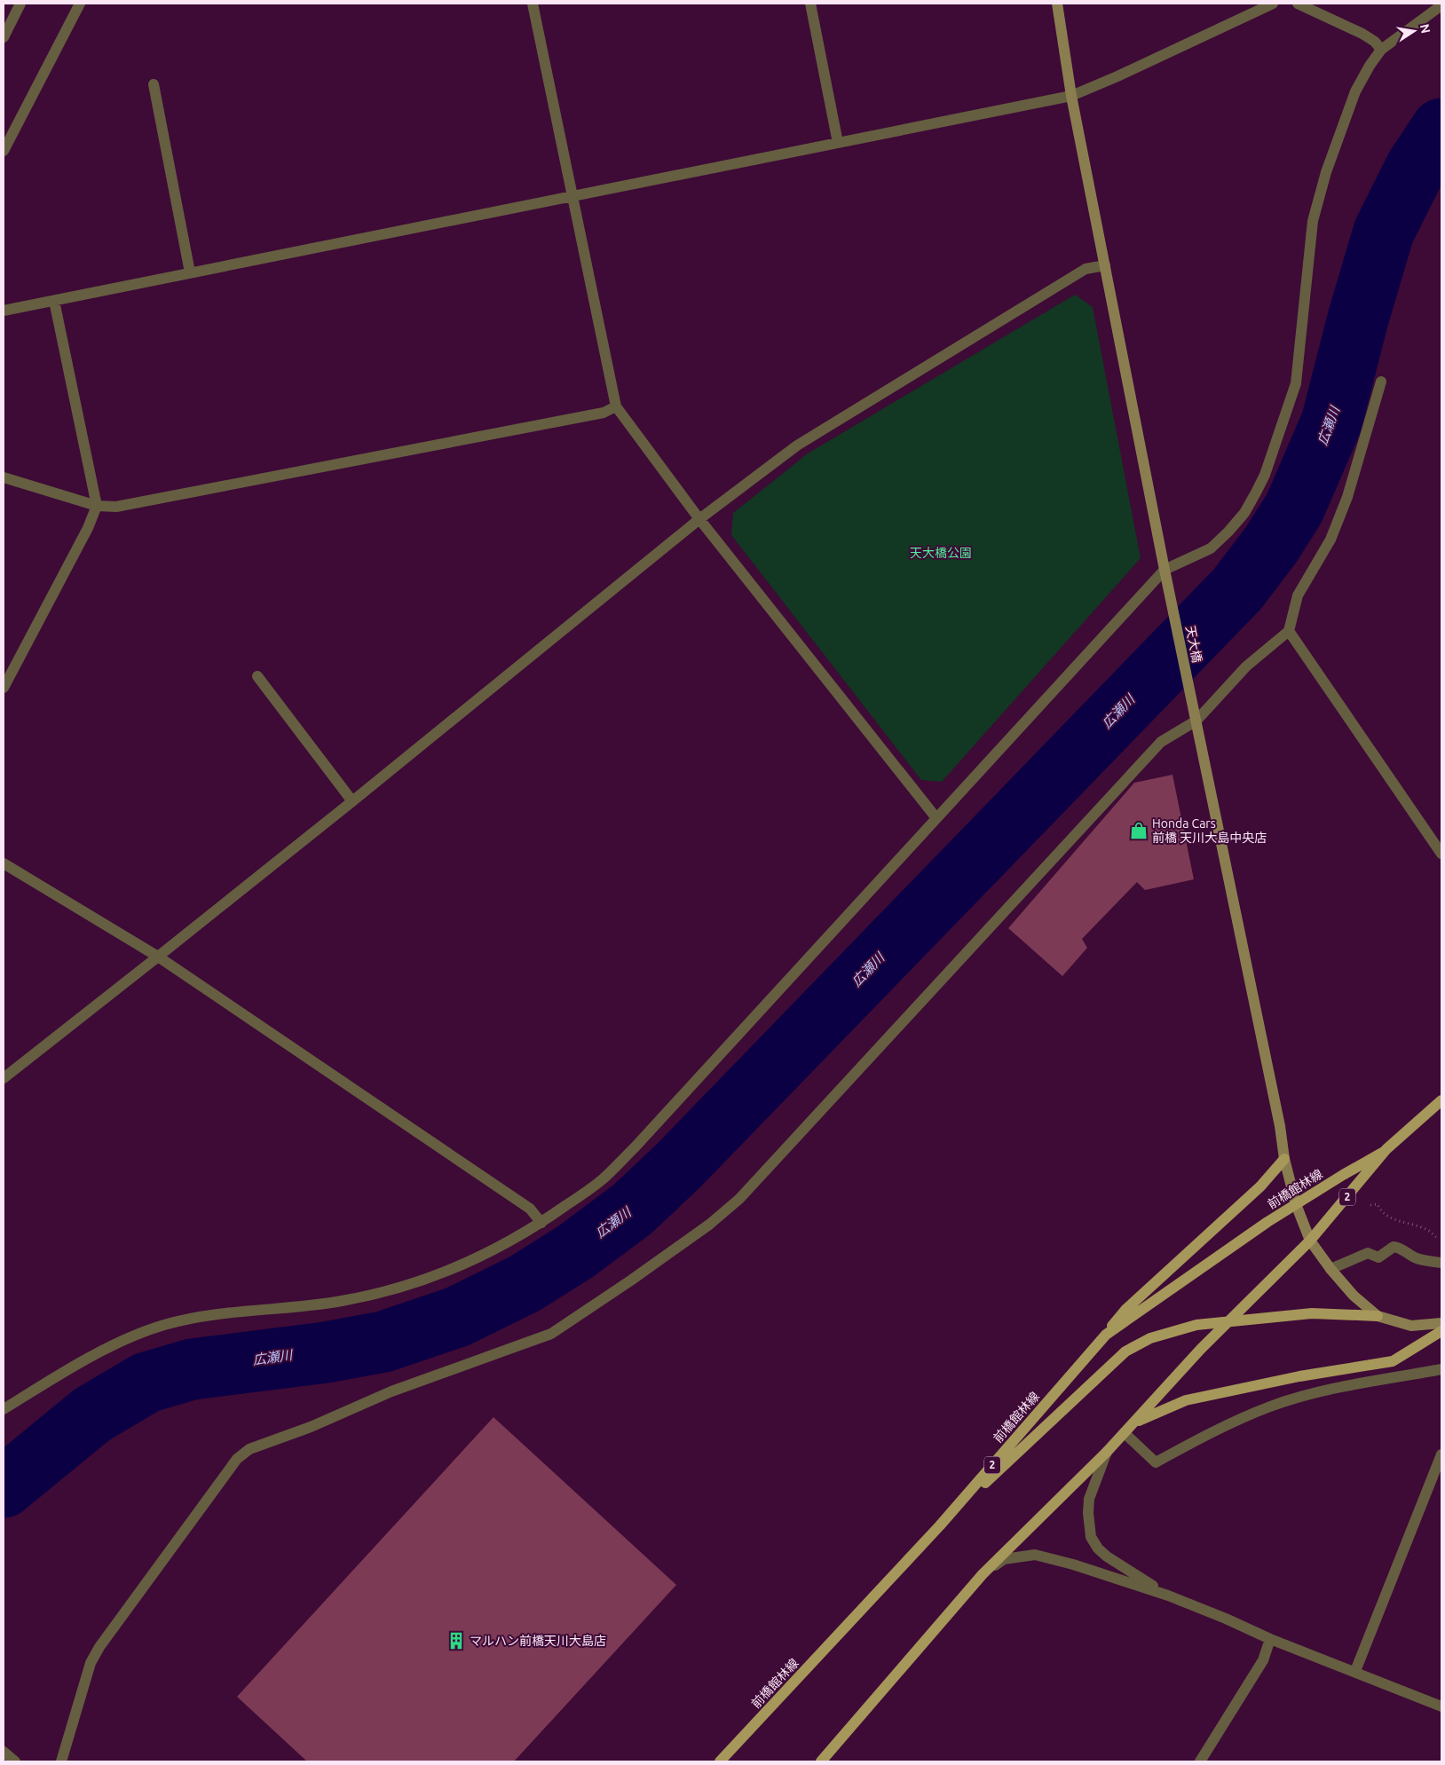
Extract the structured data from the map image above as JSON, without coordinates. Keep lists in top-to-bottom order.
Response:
{
  "streets": {
    "main road": ["前橋館林線", "2"],
    "street": ["天大橋"]
  },
  "crossings": [
    ["天大橋", "前橋館林線"]
  ],
  "water": ["広瀬川"],
  "parks": ["天大橋公園"],
  "places": {
    "shop": ["Honda Cars 前橋 天川大島中央店"],
    "building": ["マルハン前橋天川大島店"]
  },
  "north": "right"
}
